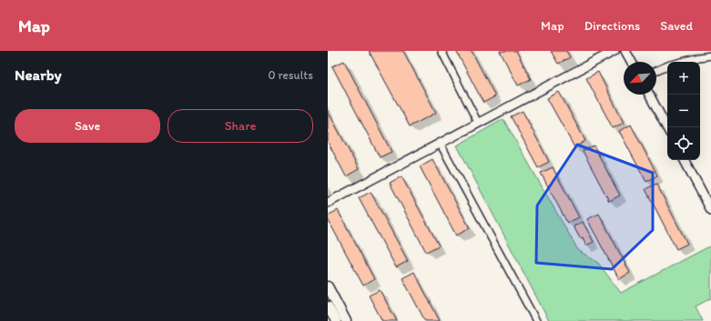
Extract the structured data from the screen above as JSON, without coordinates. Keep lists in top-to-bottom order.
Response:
{
  "north": "bottom left",
  "page": {
    "header": "Map",
    "nav": ["Map", "Directions", "Saved"],
    "heading": ["Nearby", "0 results"],
    "map_buttons": ["+", "−"],
    "buttons": ["Save", "Share"]
  }
}
